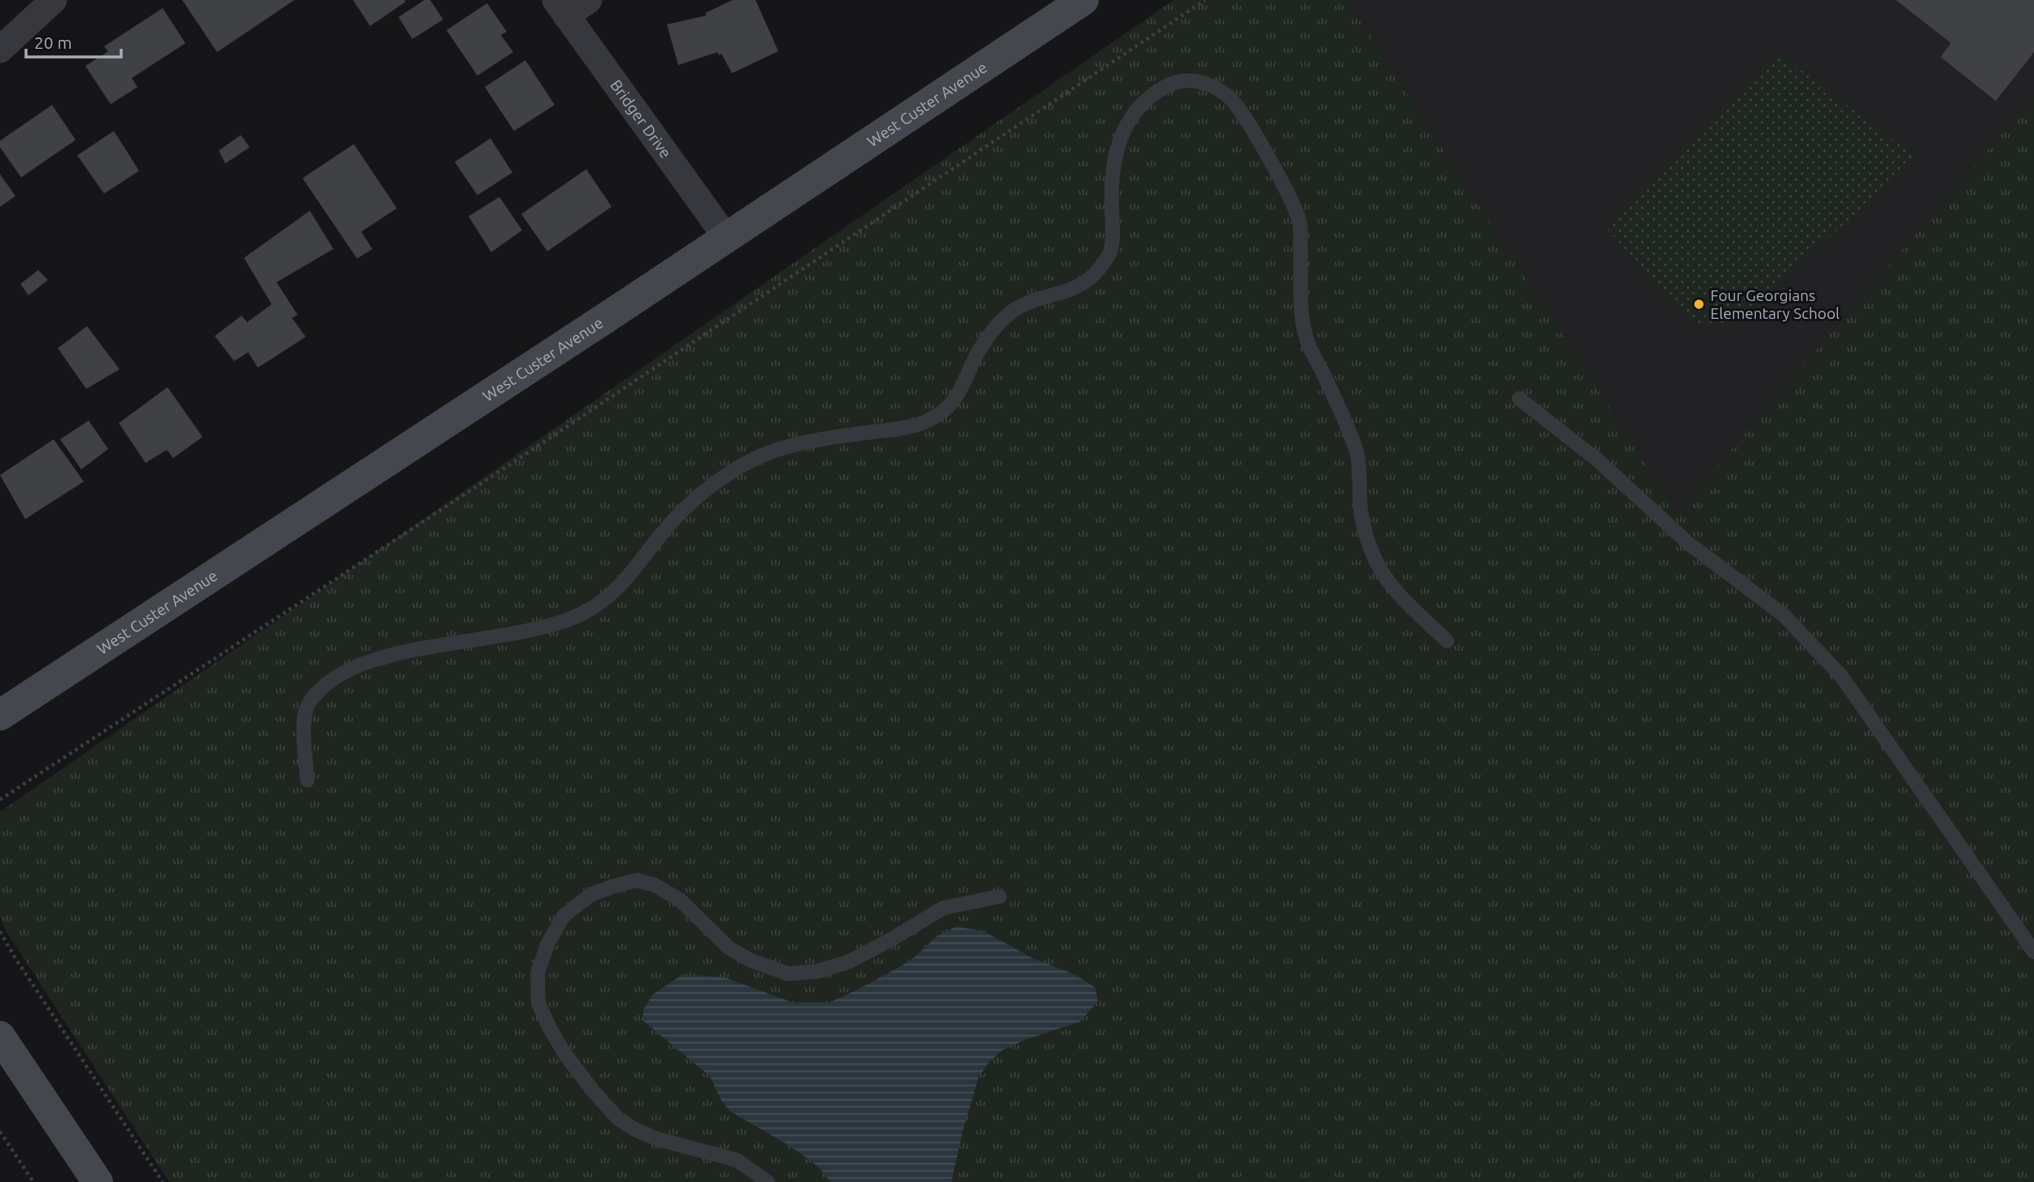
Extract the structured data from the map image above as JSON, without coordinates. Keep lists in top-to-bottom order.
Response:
{
  "streets": {
    "main road": ["West Custer Avenue"],
    "street": ["Bridger Drive"]
  },
  "crossings": [
    ["West Custer Avenue", "Bridger Drive"]
  ],
  "places": ["Four Georgians Elementary School"],
  "scale_bar": "20 m"
}
